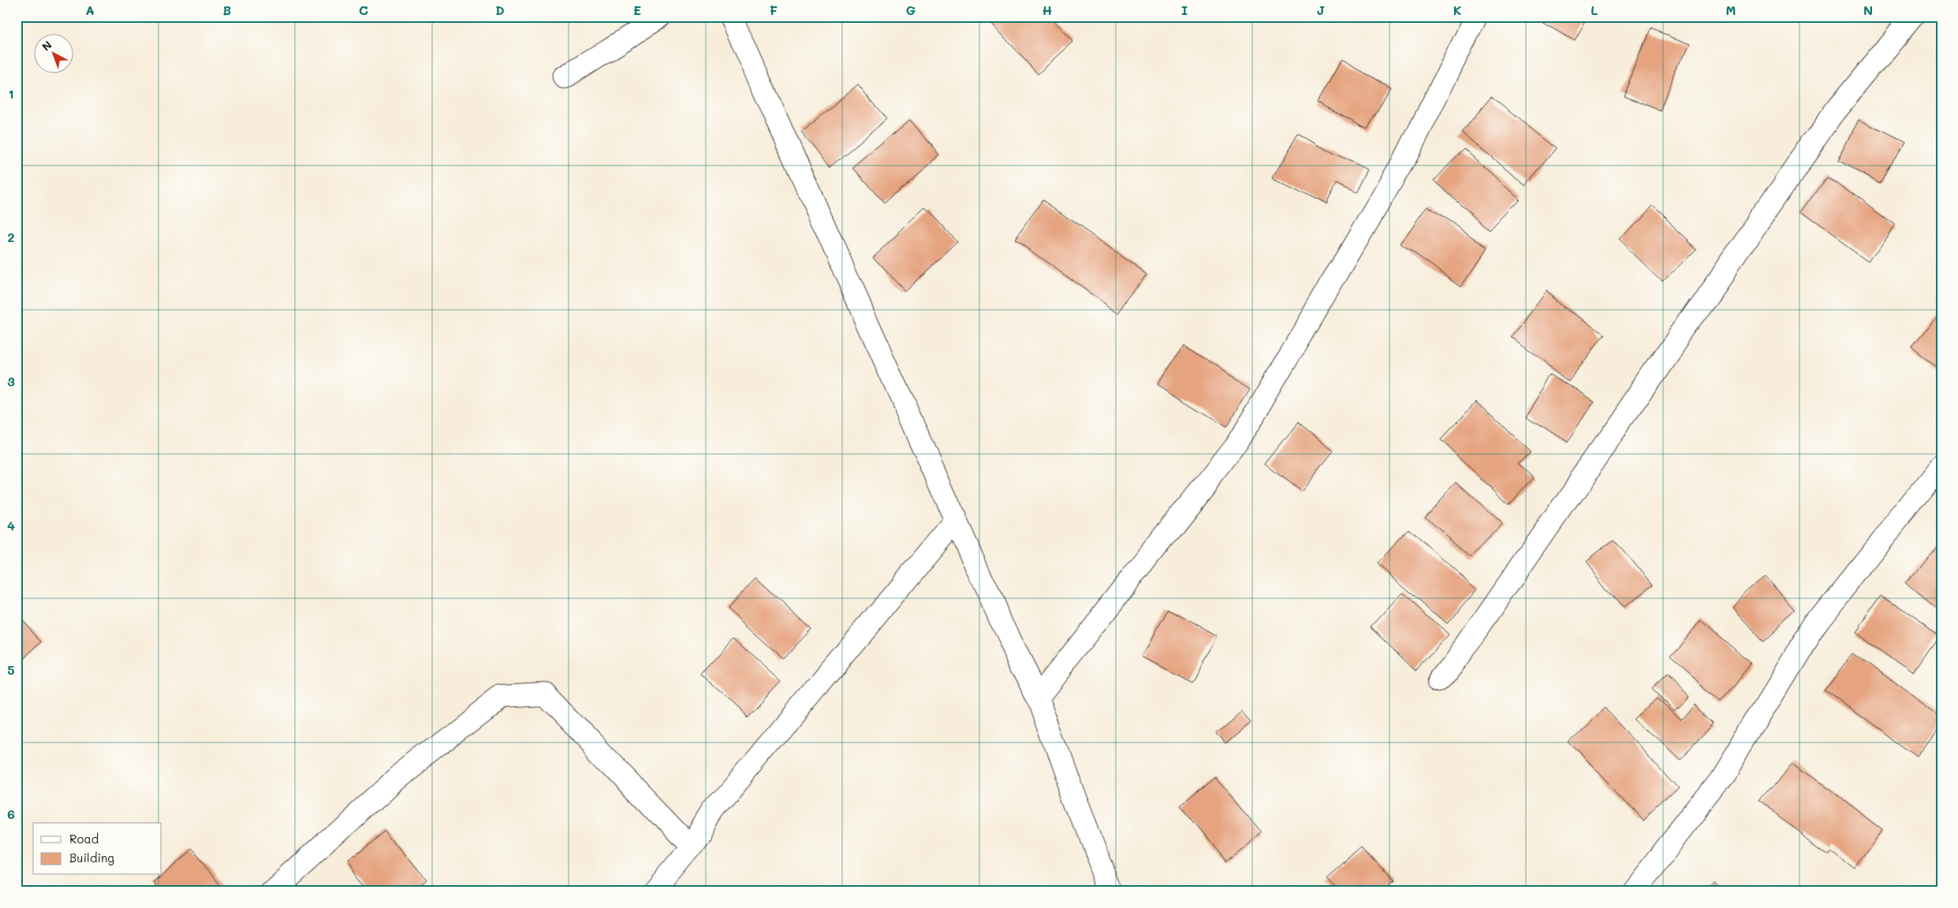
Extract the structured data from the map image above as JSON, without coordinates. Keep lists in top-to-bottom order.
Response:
{
  "legend": ["Road", "Building"],
  "north": "top left",
  "grid": {
    "columns": [
      "A",
      "B",
      "C",
      "D",
      "E",
      "F",
      "G",
      "H",
      "I",
      "J",
      "K",
      "L",
      "M",
      "N"
    ],
    "rows": [
      "1",
      "2",
      "3",
      "4",
      "5",
      "6"
    ]
  }
}
